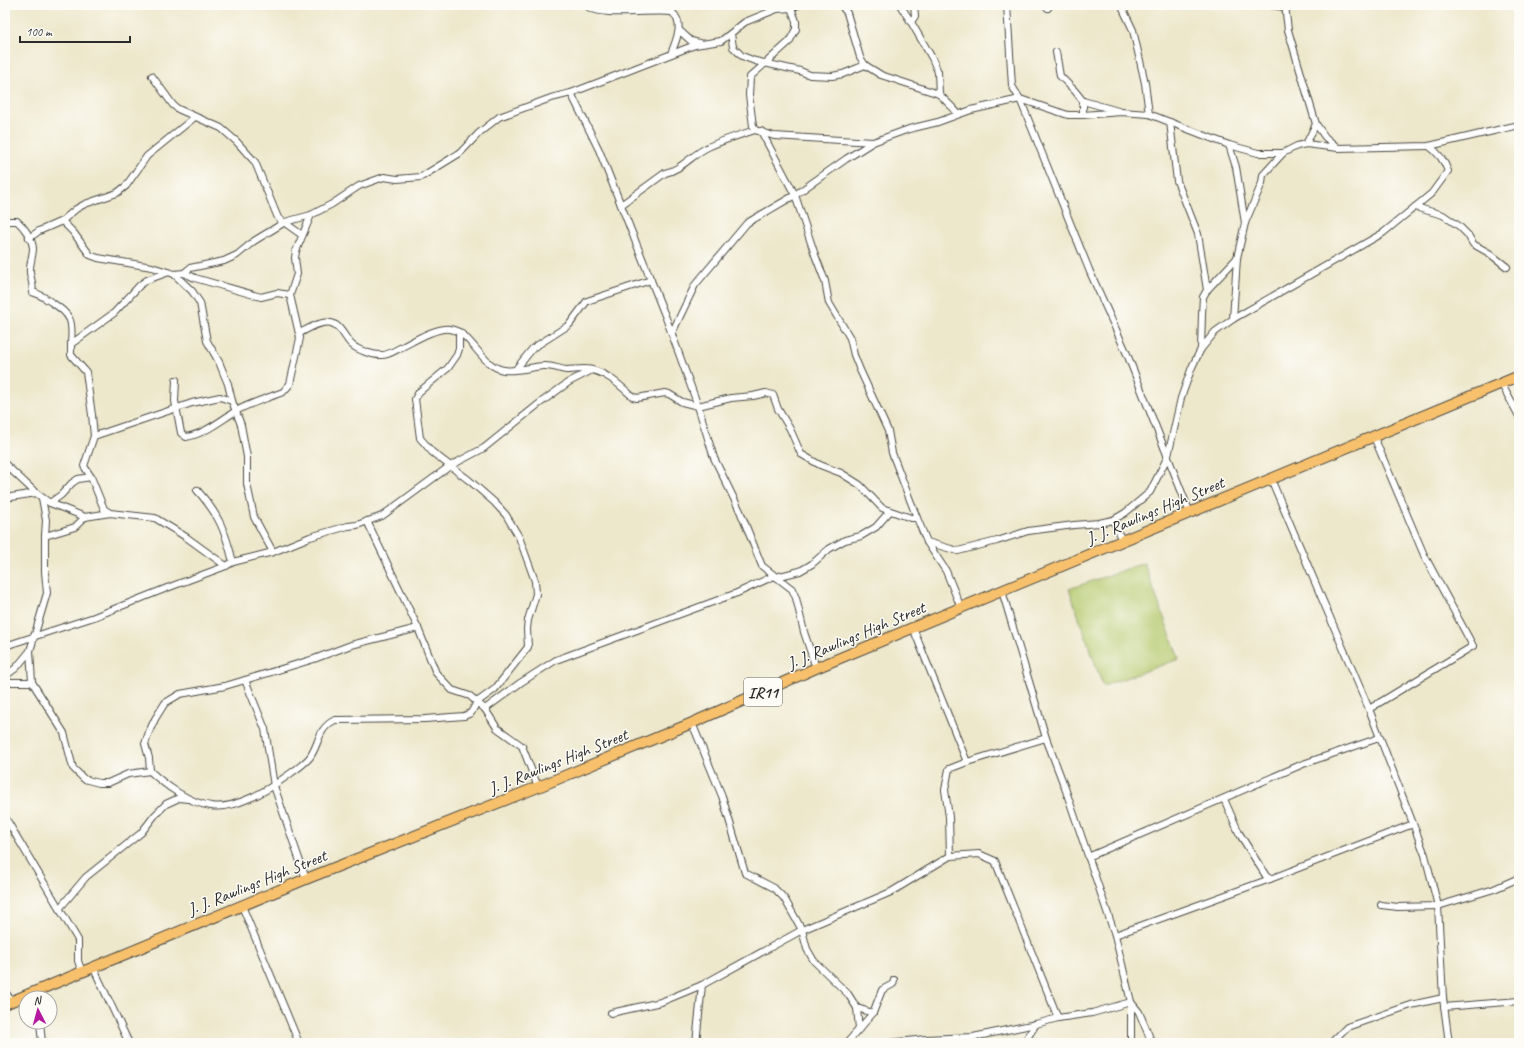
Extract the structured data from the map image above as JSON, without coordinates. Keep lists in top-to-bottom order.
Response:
{
  "streets": {
    "main road": ["J. J. Rawlings High Street", "IR11"]
  },
  "scale_bar": "100 m",
  "north": "top"
}
